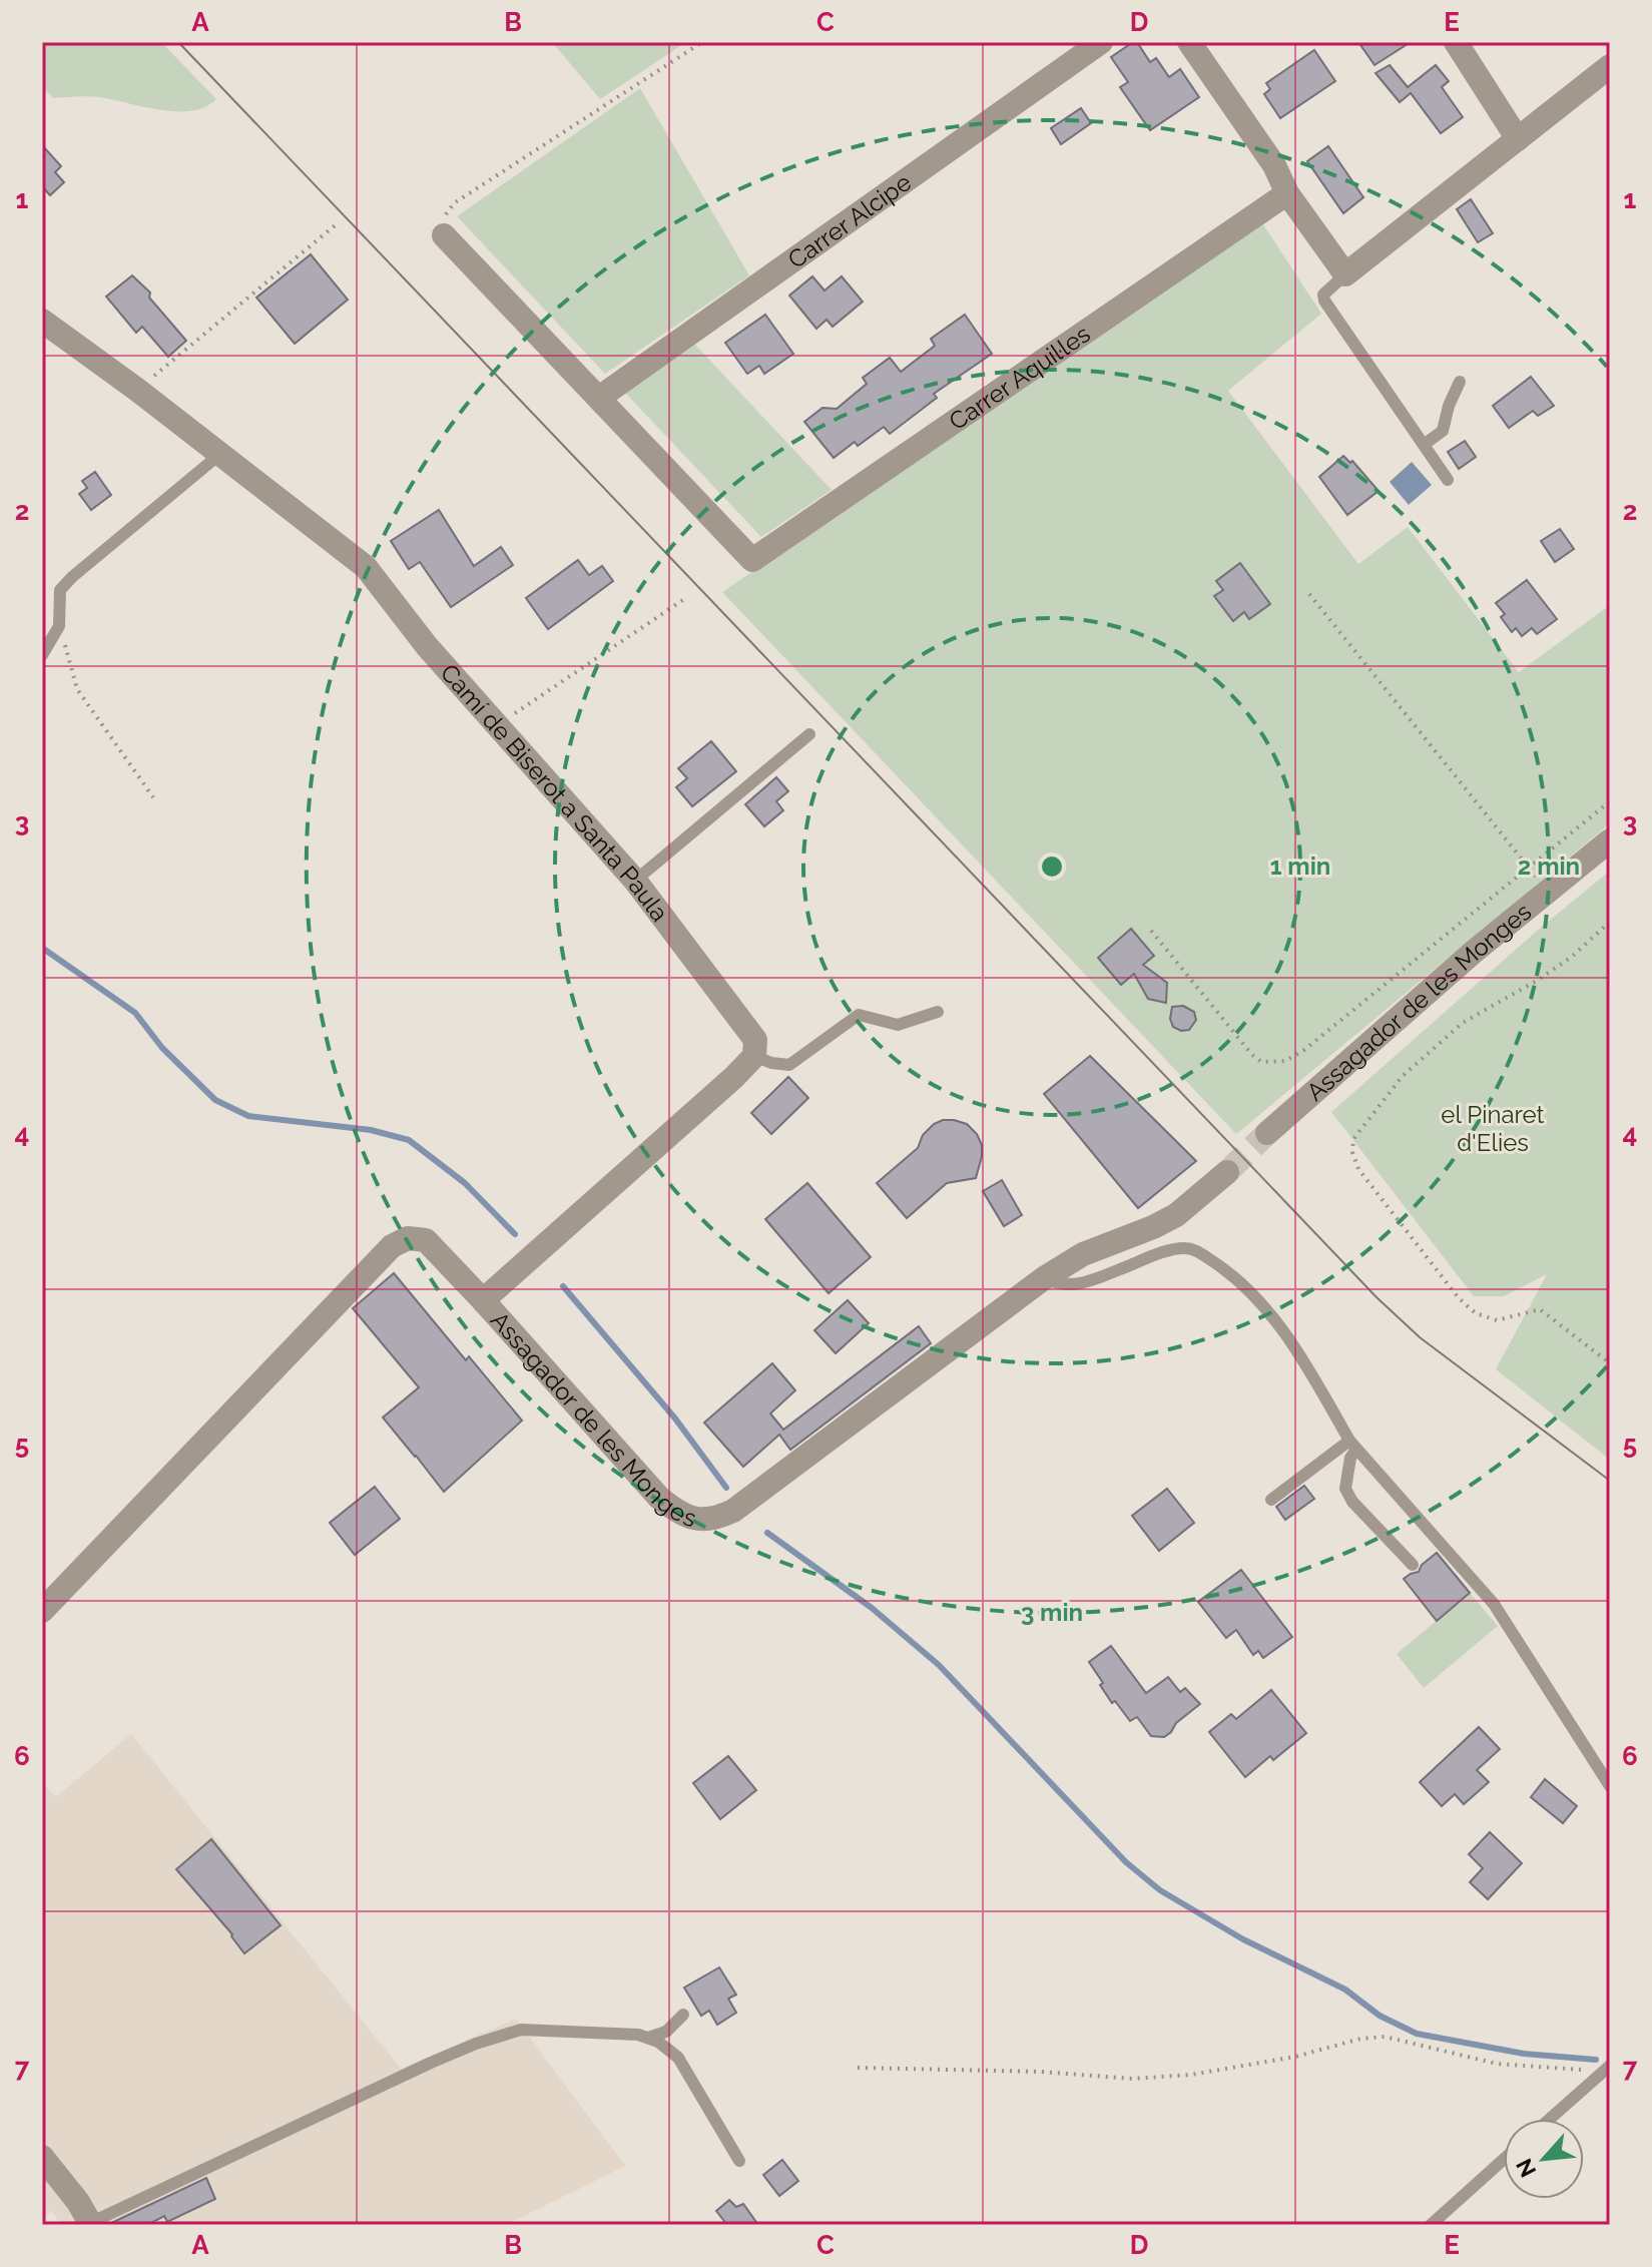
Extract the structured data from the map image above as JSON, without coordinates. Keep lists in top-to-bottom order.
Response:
{
  "streets": {
    "street": [
      "Carrer Alcipe",
      "Carrer Aquil·les",
      "Camí de Biserot a Santa Paula",
      "Assagador de les Monges"
    ]
  },
  "crossings": [
    ["Carrer Alcipe", "Carrer Aquil·les"]
  ],
  "parks": ["el Pinaret d'Elies"],
  "north": "bottom left",
  "grid": {
    "columns": [
      "A",
      "B",
      "C",
      "D",
      "E"
    ],
    "rows": [
      "1",
      "2",
      "3",
      "4",
      "5",
      "6",
      "7"
    ]
  },
  "rings": ["1 min", "2 min", "3 min"]
}
